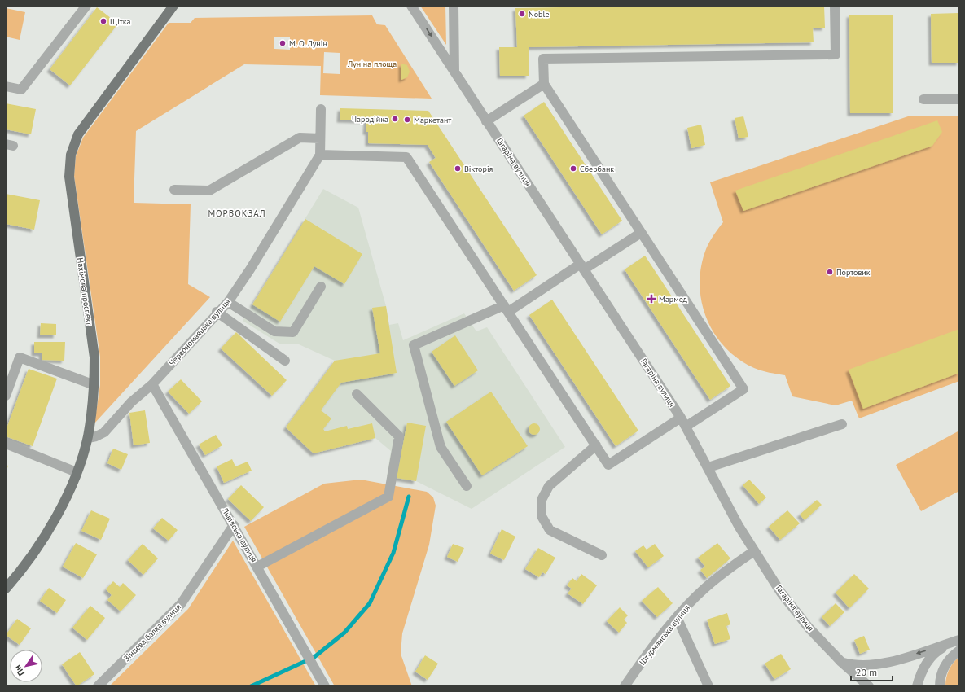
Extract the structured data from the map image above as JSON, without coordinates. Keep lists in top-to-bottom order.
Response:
{
  "streets": {
    "main road": ["Нахімова проспект"],
    "street": [
      "Гагаріна вулиця",
      "Червономаяцька вулиця",
      "Львівська вулиця",
      "Зінцева балка вулиця",
      "Штурманська вулиця"
    ]
  },
  "crossings": [
    ["Гагаріна вулиця", "Штурманська вулиця"],
    ["Нахімова проспект", "Червономаяцька вулиця"],
    ["Червономаяцька вулиця", "Львівська вулиця"],
    ["Львівська вулиця", "Зінцева балка вулиця"]
  ],
  "districts": ["МОРВОКЗАЛ"],
  "parks": ["Луніна площа"],
  "places": {
    "other": [
      "Noble",
      "Щітка",
      "М. О. Лунін",
      "Чародійка",
      "Маркетант",
      "Вікторія",
      "Сбербанк",
      "Портовик"
    ],
    "health": ["Мармед"]
  },
  "scale_bar": "20 m",
  "north": "bottom left"
}
